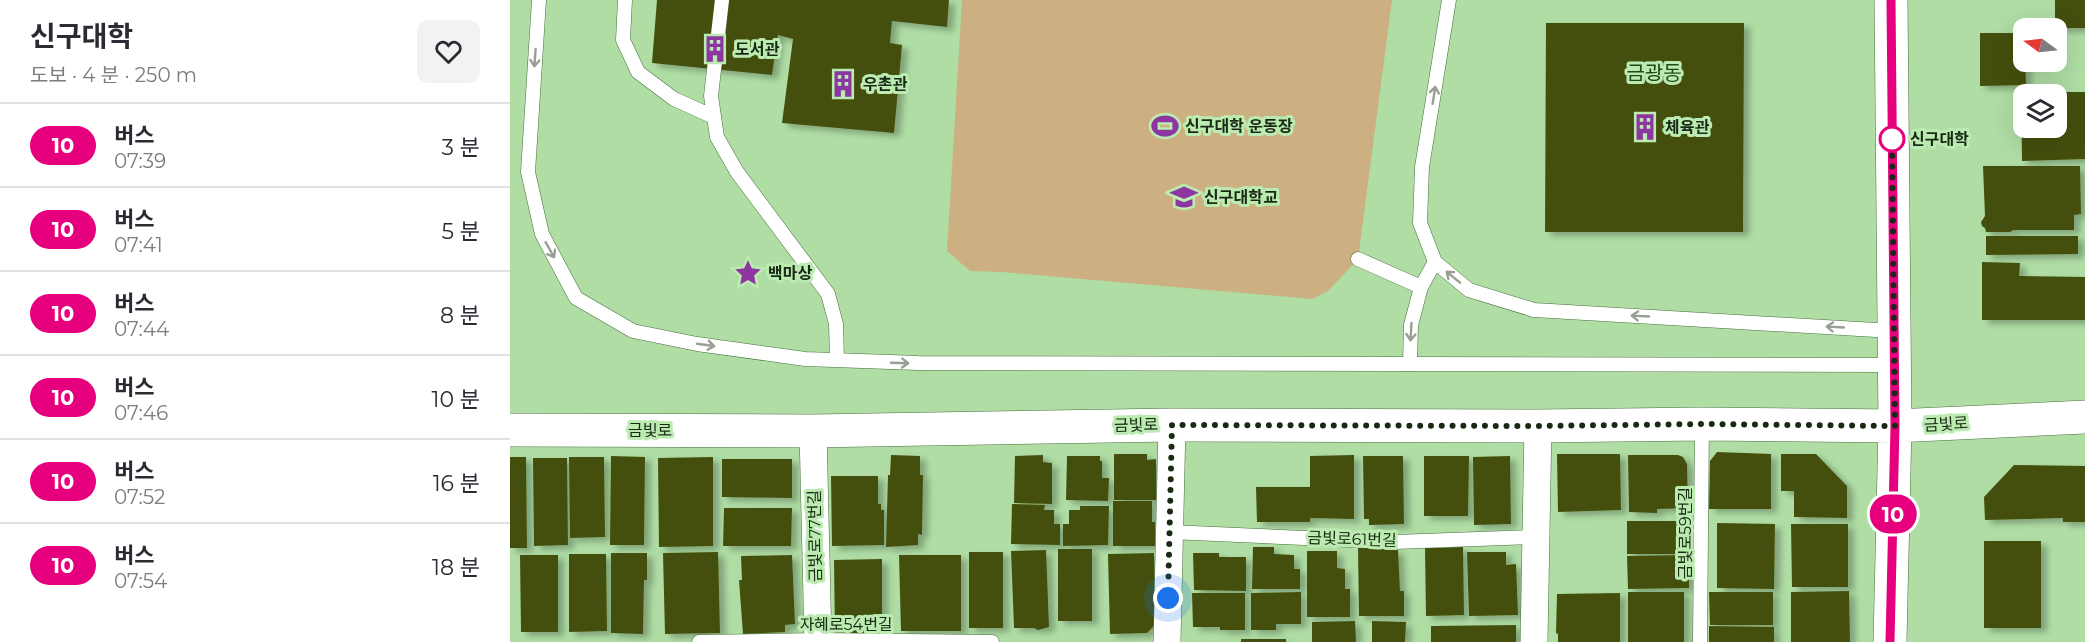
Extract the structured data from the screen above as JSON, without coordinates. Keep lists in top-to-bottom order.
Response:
{
  "streets": {
    "street": ["금빛로", "금빛로77번길"],
    "lane": ["금빛로59번길", "금빛로61번길", "자혜로54번길"]
  },
  "crossings": [
    ["금빛로", "금빛로59번길"],
    ["금빛로", "금빛로77번길"],
    ["금빛로77번길", "자혜로54번길"]
  ],
  "districts": ["금광동"],
  "places": {
    "building": ["도서관", "우촌관", "체육관"],
    "sports": ["신구대학 운동장"],
    "other": ["신구대학"],
    "school or university": ["신구대학교"],
    "place": ["백마상"]
  },
  "lines": ["bus line 10"],
  "north": "left",
  "page": {
    "heading": ["신구대학", "도보 · 4 분 · 250 m"],
    "on_map": "10",
    "list": [
      {
        "mark": "10",
        "name": "버스",
        "note": "07:39",
        "value": "3 분"
      },
      {
        "mark": "10",
        "name": "버스",
        "note": "07:41",
        "value": "5 분"
      },
      {
        "mark": "10",
        "name": "버스",
        "note": "07:44",
        "value": "8 분"
      },
      {
        "mark": "10",
        "name": "버스",
        "note": "07:46",
        "value": "10 분"
      },
      {
        "mark": "10",
        "name": "버스",
        "note": "07:52",
        "value": "16 분"
      },
      {
        "mark": "10",
        "name": "버스",
        "note": "07:54",
        "value": "18 분"
      }
    ]
  }
}
